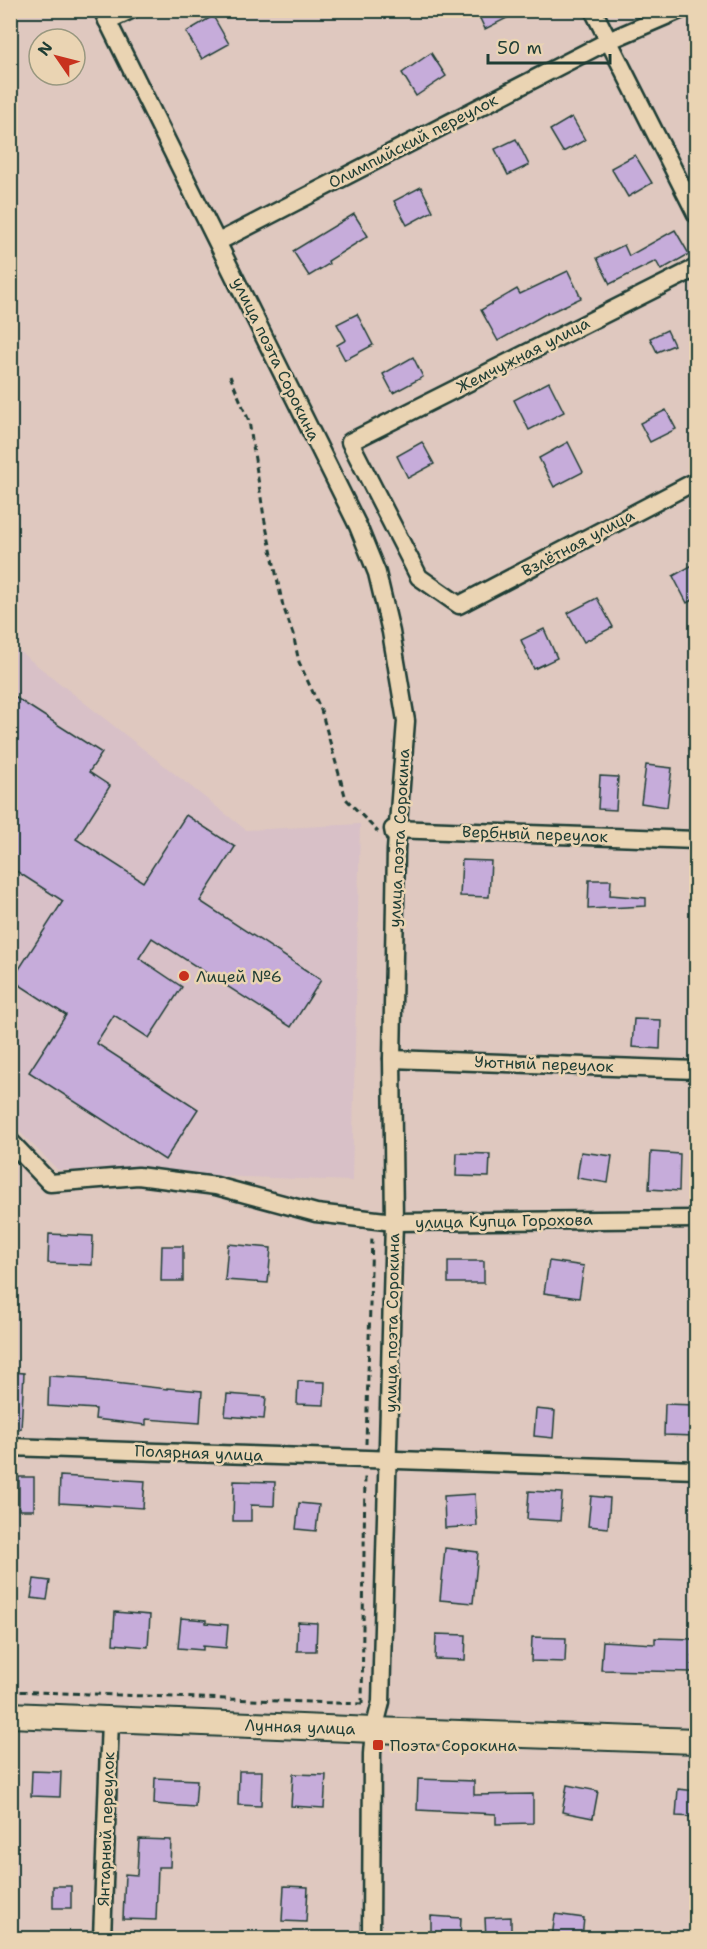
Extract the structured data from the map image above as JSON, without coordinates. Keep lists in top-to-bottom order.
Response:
{
  "streets": {
    "street": [
      "Олимпийский переулок",
      "Жемчужная улица",
      "улица поэта Сорокина",
      "Взлётная улица",
      "Вербный переулок",
      "Уютный переулок",
      "улица Купца Горохова",
      "Полярная улица",
      "Лунная улица",
      "Янтарный переулок"
    ]
  },
  "crossings": [
    ["Олимпийский переулок", "улица поэта Сорокина"],
    ["Жемчужная улица", "Взлётная улица"],
    ["улица поэта Сорокина", "Вербный переулок"],
    ["улица поэта Сорокина", "Уютный переулок"],
    ["улица поэта Сорокина", "улица Купца Горохова"],
    ["улица поэта Сорокина", "Полярная улица"],
    ["улица поэта Сорокина", "Лунная улица"],
    ["Лунная улица", "Янтарный переулок"]
  ],
  "places": {
    "other": ["Лицей №6"],
    "transit": ["Поэта Сорокина"]
  },
  "scale_bar": "50 m",
  "north": "top left"
}
